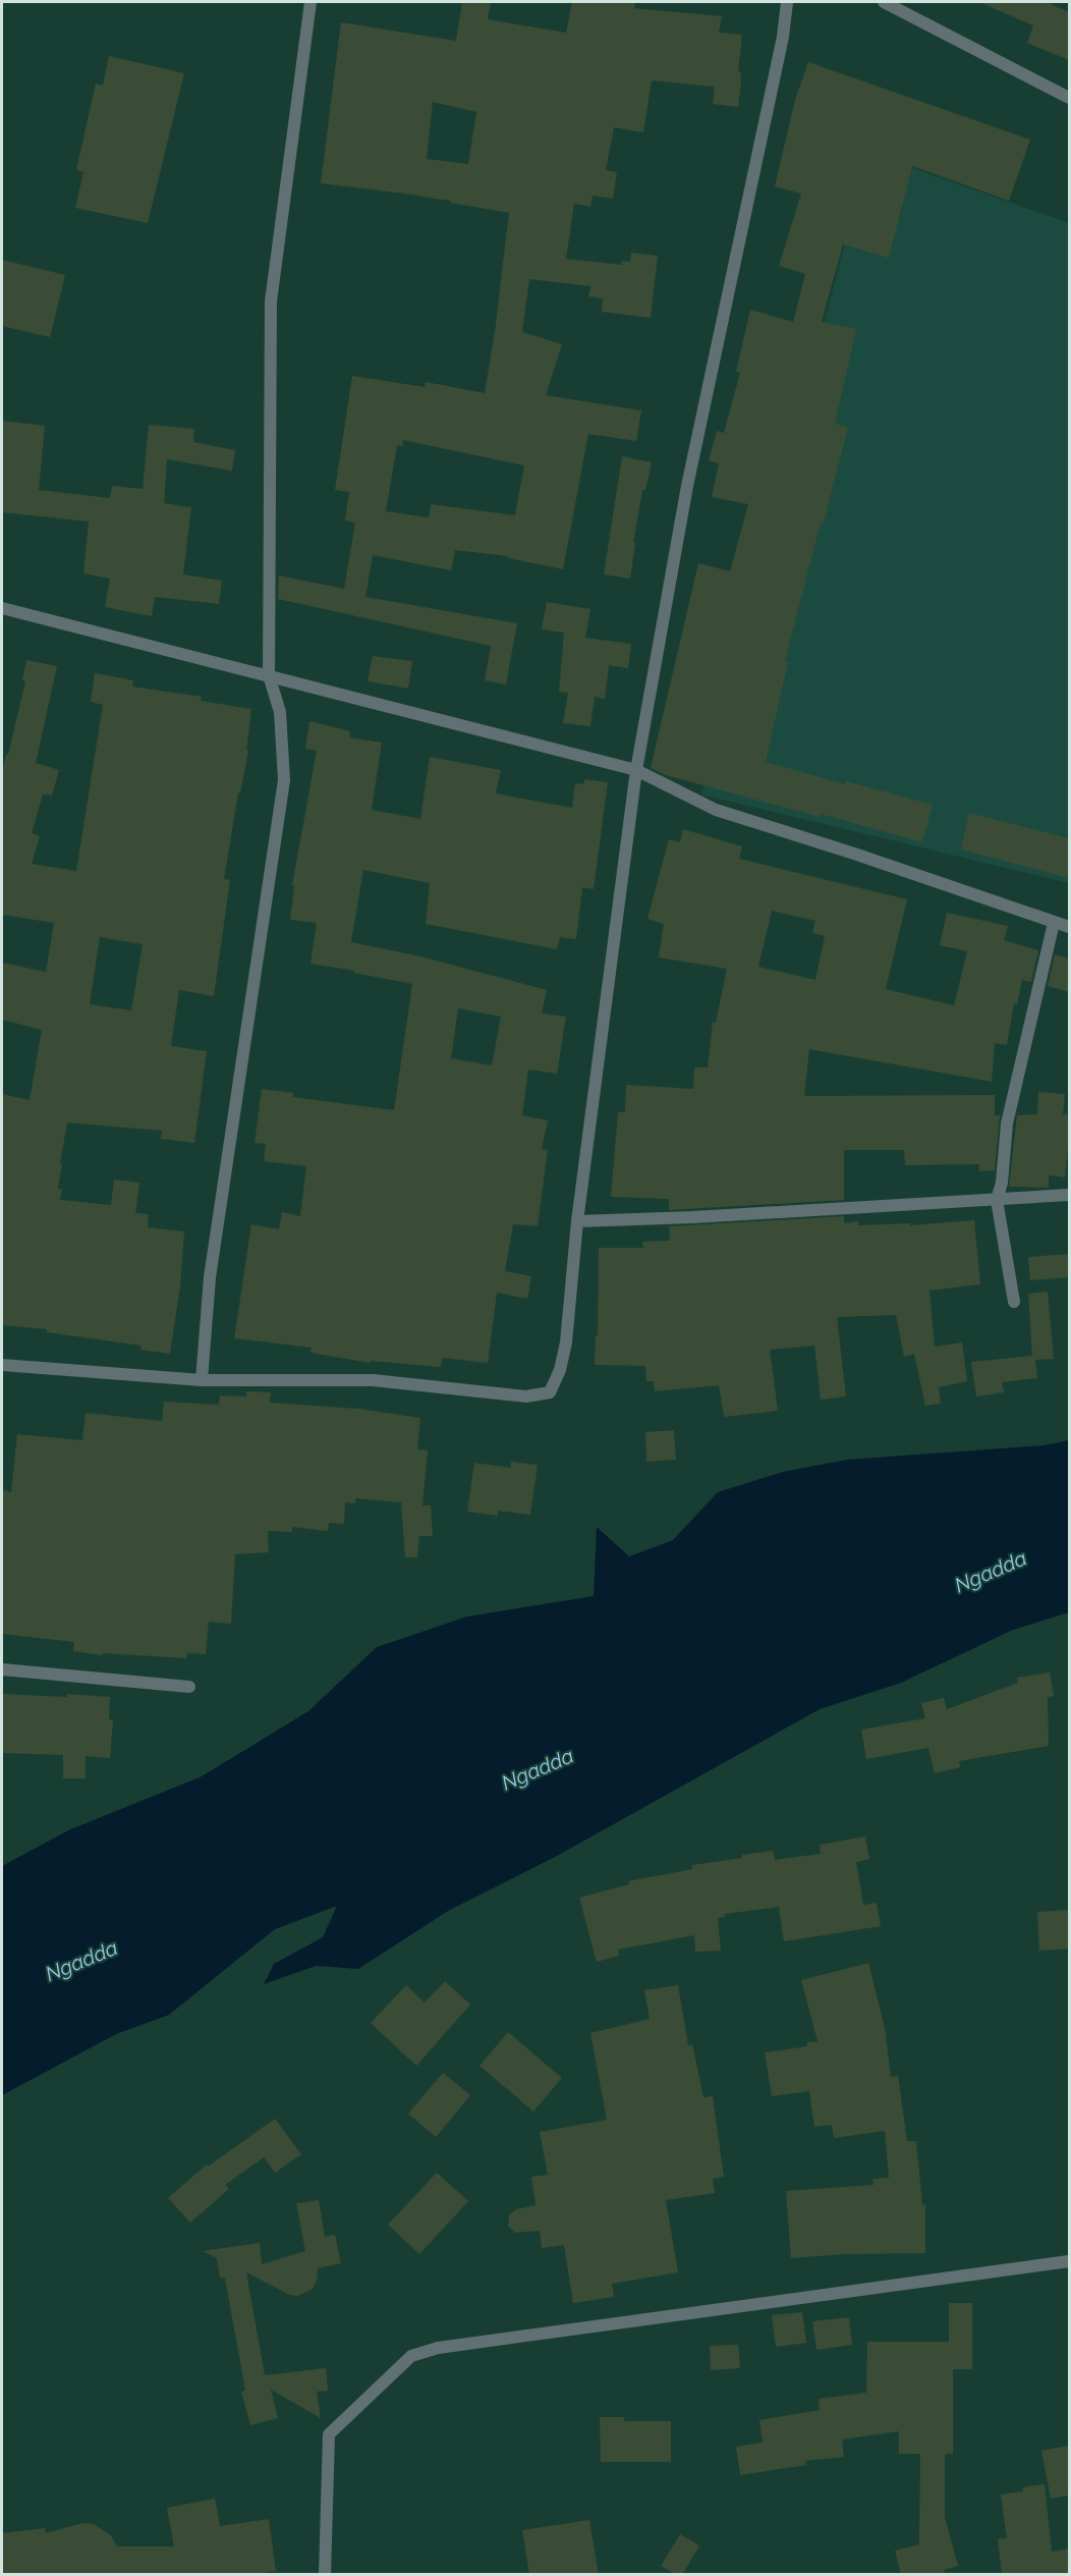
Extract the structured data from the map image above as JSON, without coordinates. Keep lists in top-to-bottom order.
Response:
{
  "water": ["Ngadda"]
}
